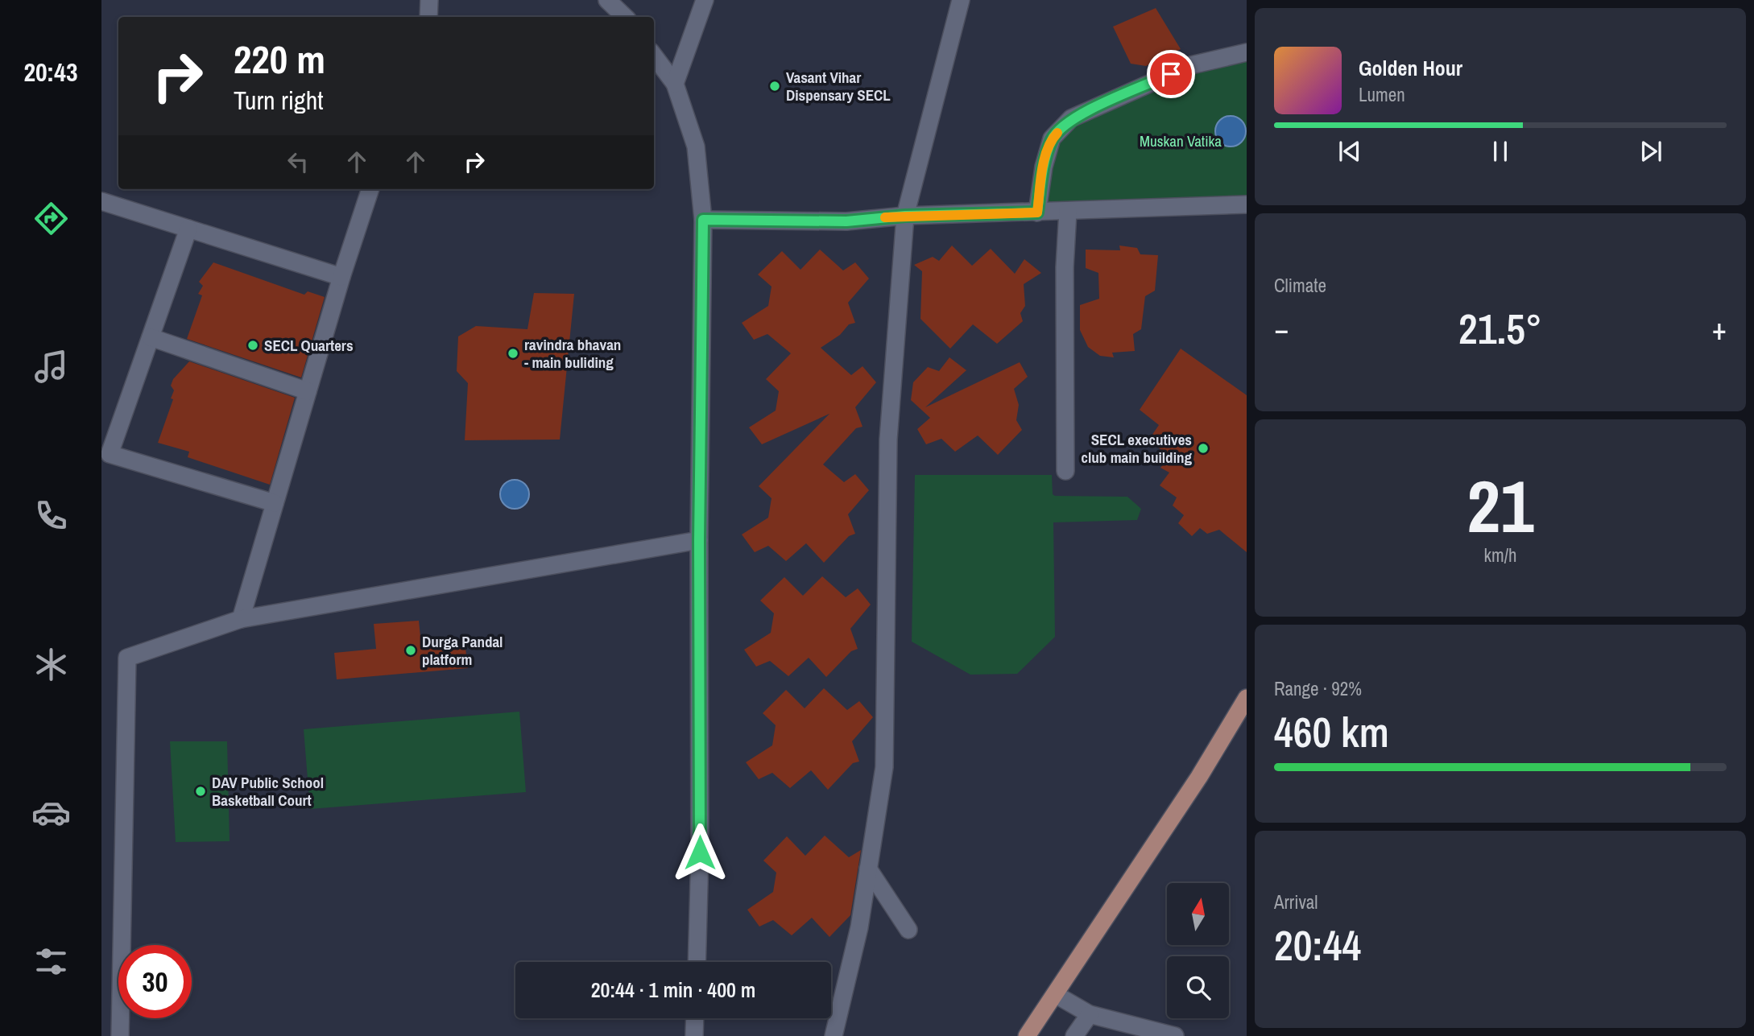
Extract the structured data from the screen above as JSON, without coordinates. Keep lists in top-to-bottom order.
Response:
{
  "parks": ["Muskan Vatika"],
  "places": [
    "Vasant Vihar Dispensary SECL",
    "SECL Quarters",
    "ravindra bhavan - main buliding",
    "SECL executives club main building",
    "Durga Pandal platform",
    "DAV Public School Basketball Court"
  ],
  "north": "top",
  "page": {
    "tabs": "20:43",
    "turn": ["220 m", "Turn right"],
    "song": ["Golden Hour", "Lumen"],
    "tile": [
      "Climate",
      ["21", "km/h"],
      ["Range · 92%", "460 km"],
      ["Arrival", "20:44"]
    ],
    "heat": ["−", "21.5°", "+"],
    "limit": "30",
    "trip": "20:44 · 1 min · 400 m"
  }
}
